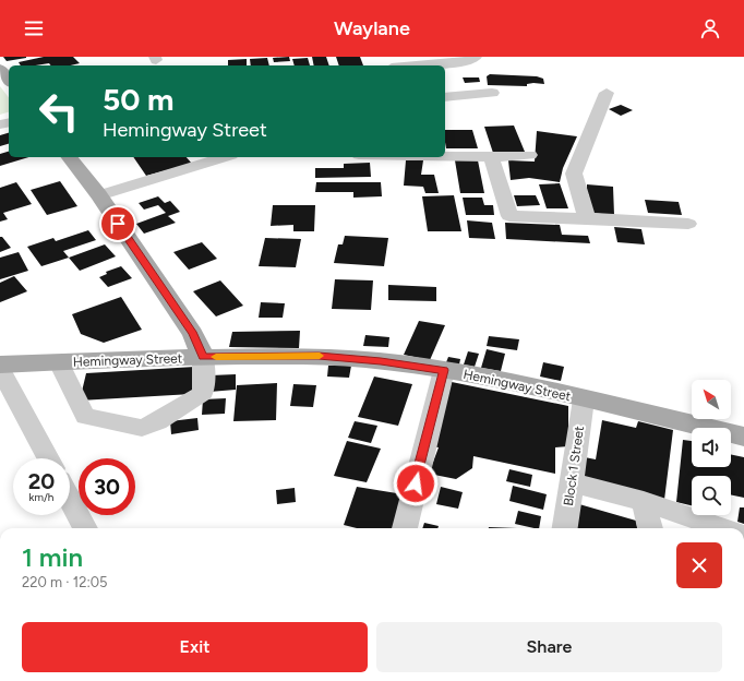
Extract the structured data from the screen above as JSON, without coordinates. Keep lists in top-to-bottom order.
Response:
{
  "streets": {
    "main road": ["Hemingway Street"],
    "street": ["Block 1 Street"]
  },
  "crossings": [
    ["Hemingway Street", "Block 1 Street"]
  ],
  "north": "top left",
  "page": {
    "header": "Waylane",
    "turn": ["50 m", "Hemingway Street"],
    "speed": "20 km/h",
    "limit": "30",
    "heading": ["1 min", "220 m · 12:05"],
    "buttons": ["Exit", "Share"]
  }
}
